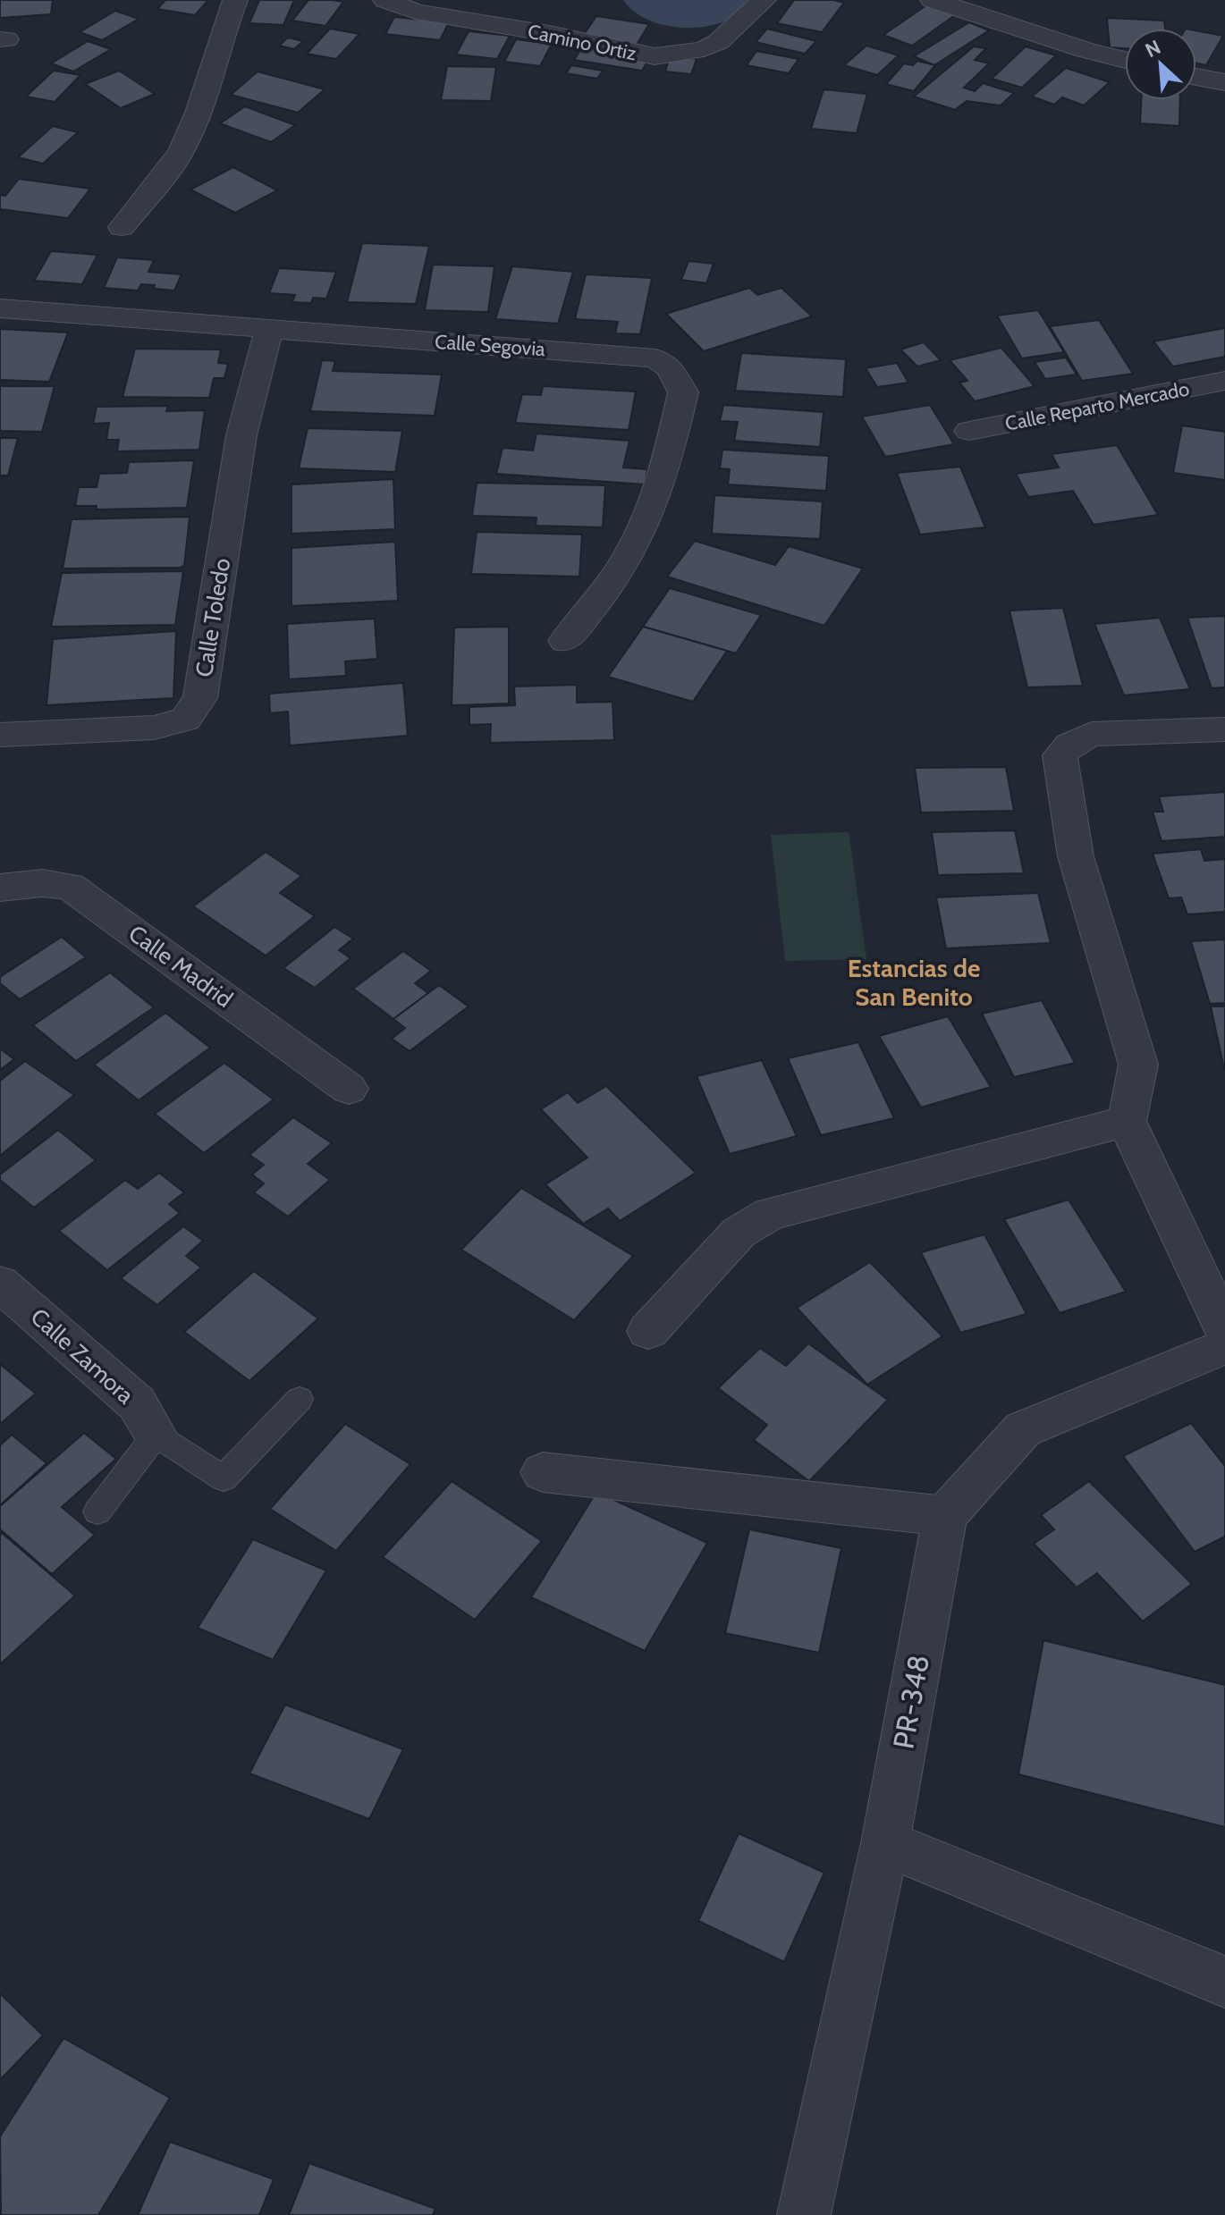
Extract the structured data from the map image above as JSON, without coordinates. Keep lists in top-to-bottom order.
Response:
{
  "streets": {
    "street": [
      "Camino Ortiz",
      "Calle Segovia",
      "Calle Reparto Mercado",
      "Calle Toledo",
      "Calle Madrid",
      "Calle Zamora",
      "PR-348"
    ]
  },
  "crossings": [
    ["Calle Segovia", "Calle Toledo"]
  ],
  "districts": ["Estancias de San Benito"],
  "north": "top left"
}
